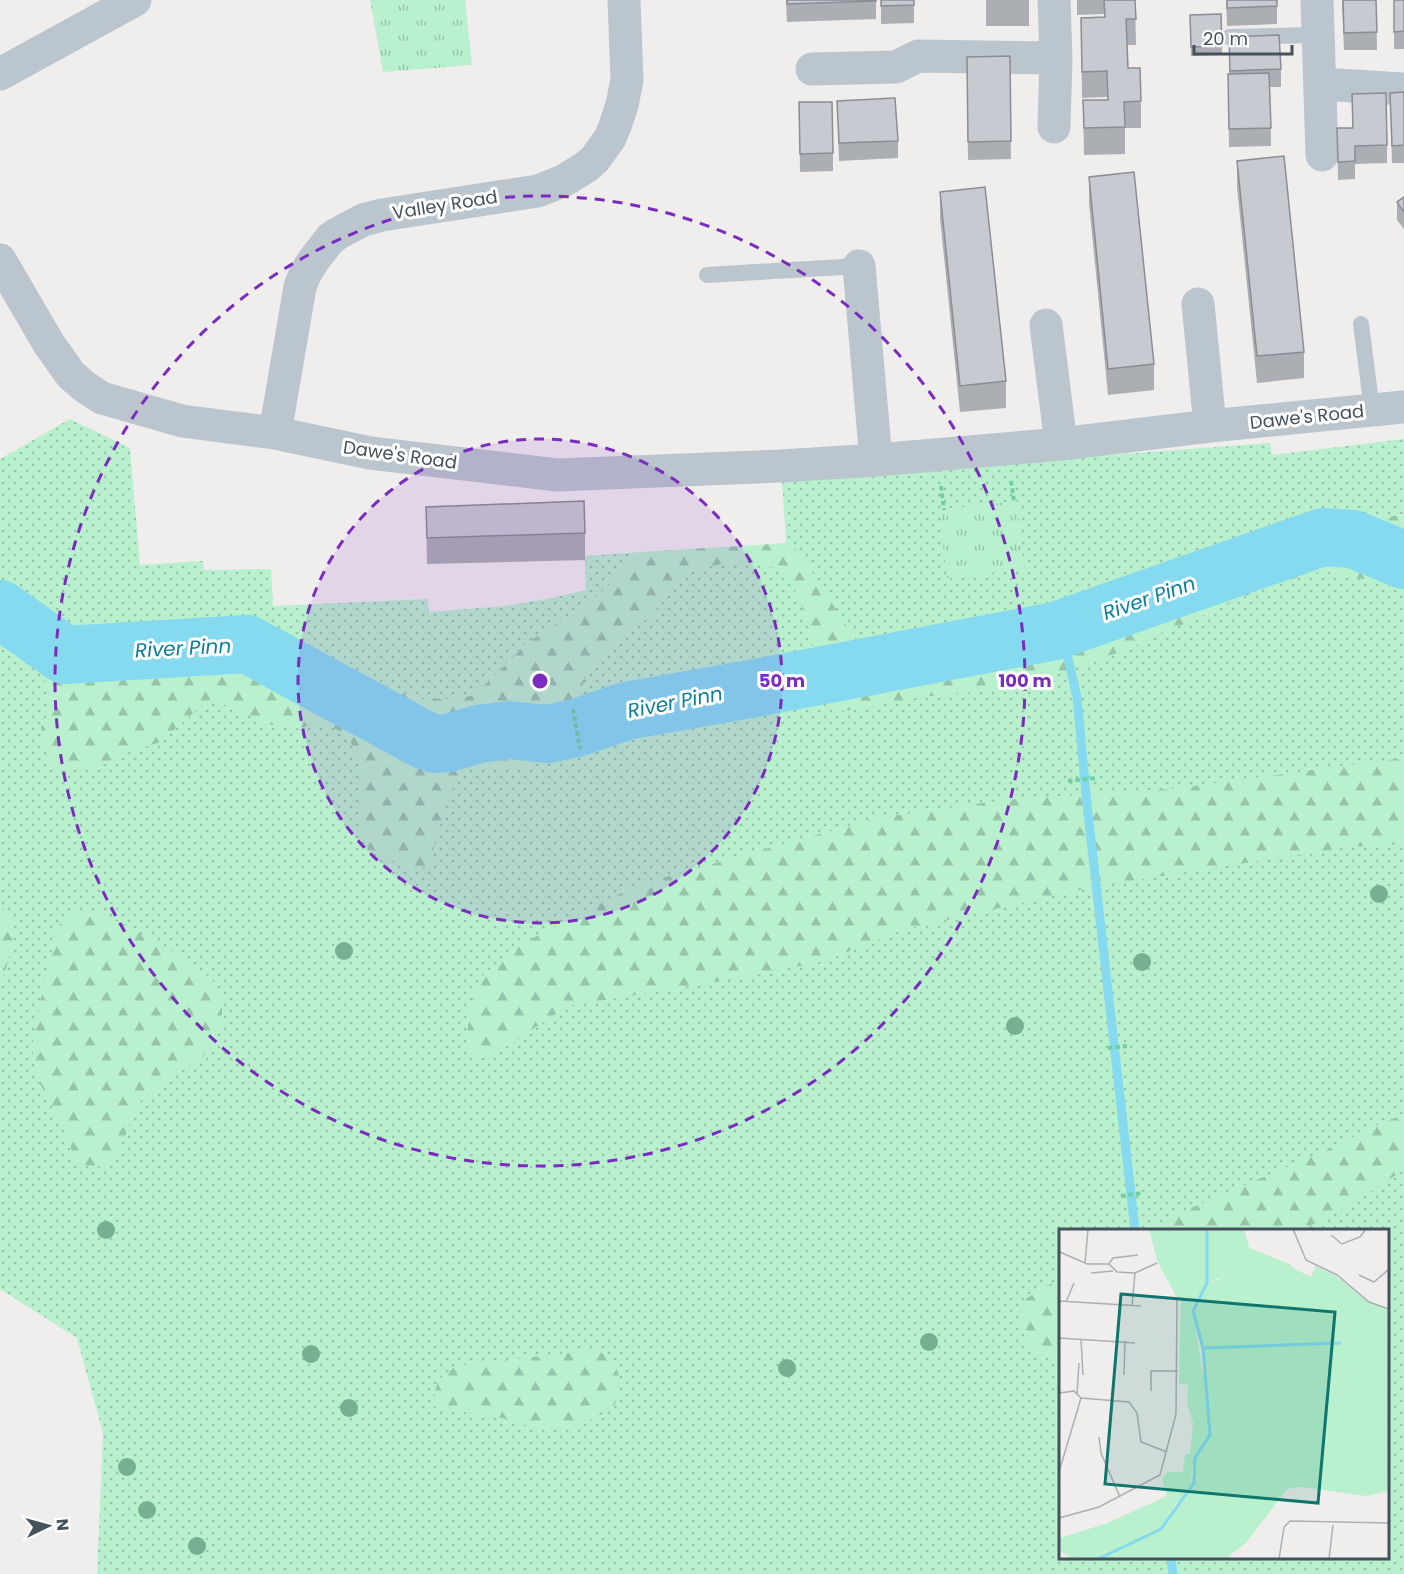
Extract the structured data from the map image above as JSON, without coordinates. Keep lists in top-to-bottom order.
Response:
{
  "streets": {
    "street": ["Valley Road", "Dawe's Road"]
  },
  "crossings": [
    ["Valley Road", "Dawe's Road"]
  ],
  "water": ["River Pinn"],
  "scale_bar": "20 m",
  "north": "right",
  "rings": ["50 m", "100 m"]
}
